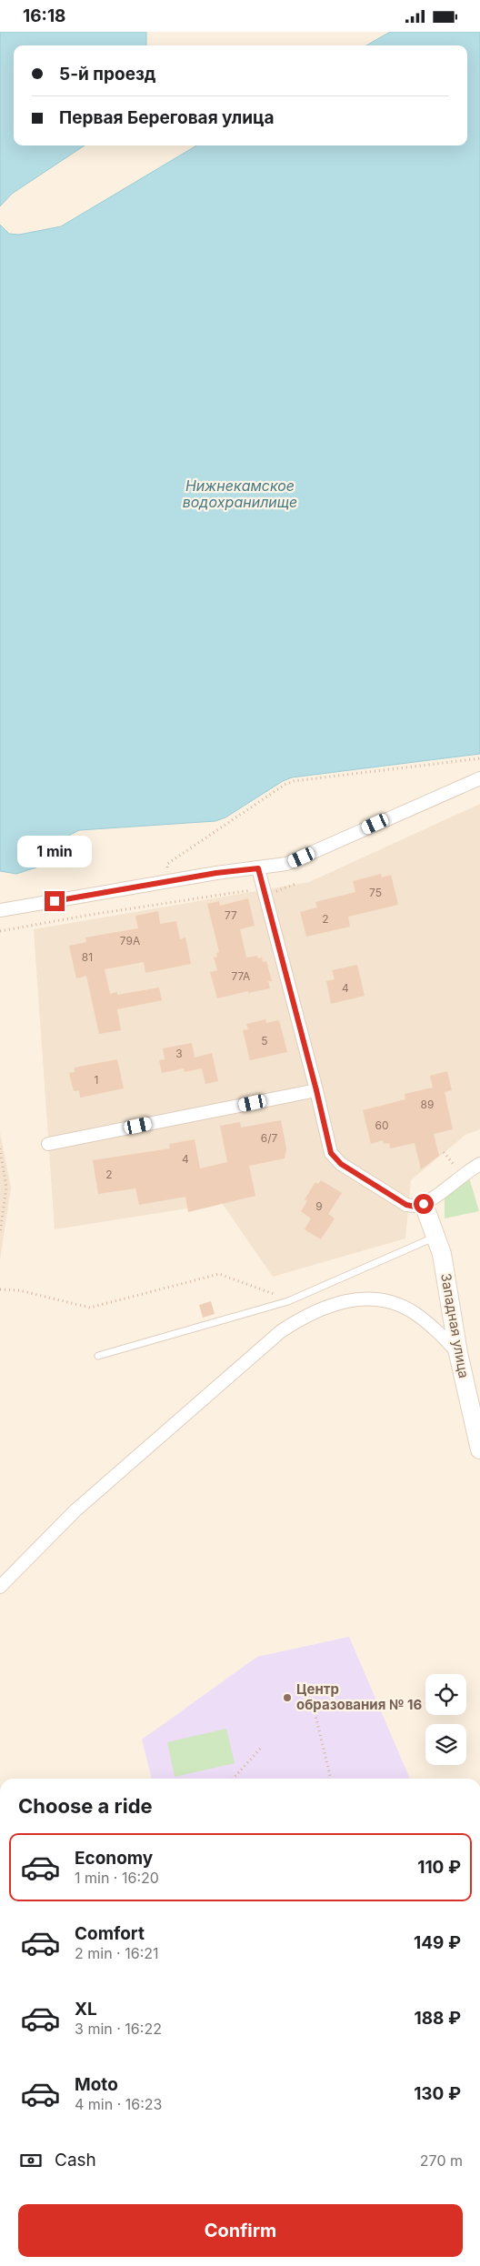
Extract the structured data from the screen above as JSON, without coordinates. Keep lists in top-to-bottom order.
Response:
{
  "streets": {
    "street": ["Западная улица"]
  },
  "water": ["Нижнекамское водохранилище"],
  "places": ["Центр образования № 16"],
  "house_numbers": [
    "75",
    "77",
    "2",
    "79А",
    "81",
    "77А",
    "4",
    "5",
    "3",
    "1",
    "89",
    "60",
    "6/7",
    "4",
    "2",
    "9"
  ],
  "page": {
    "status": "16:18",
    "banner": ["5-й проезд", "Первая Береговая улица"],
    "bubble": "1 min",
    "heading": "Choose a ride",
    "list": [
      {
        "name": "Economy",
        "note": "1 min · 16:20",
        "value": "110 ₽"
      },
      {
        "name": "Comfort",
        "note": "2 min · 16:21",
        "value": "149 ₽"
      },
      {
        "name": "XL",
        "note": "3 min · 16:22",
        "value": "188 ₽"
      },
      {
        "name": "Moto",
        "note": "4 min · 16:23",
        "value": "130 ₽"
      }
    ],
    "pay": ["Cash", "270 m"],
    "buttons": "Confirm"
  }
}
